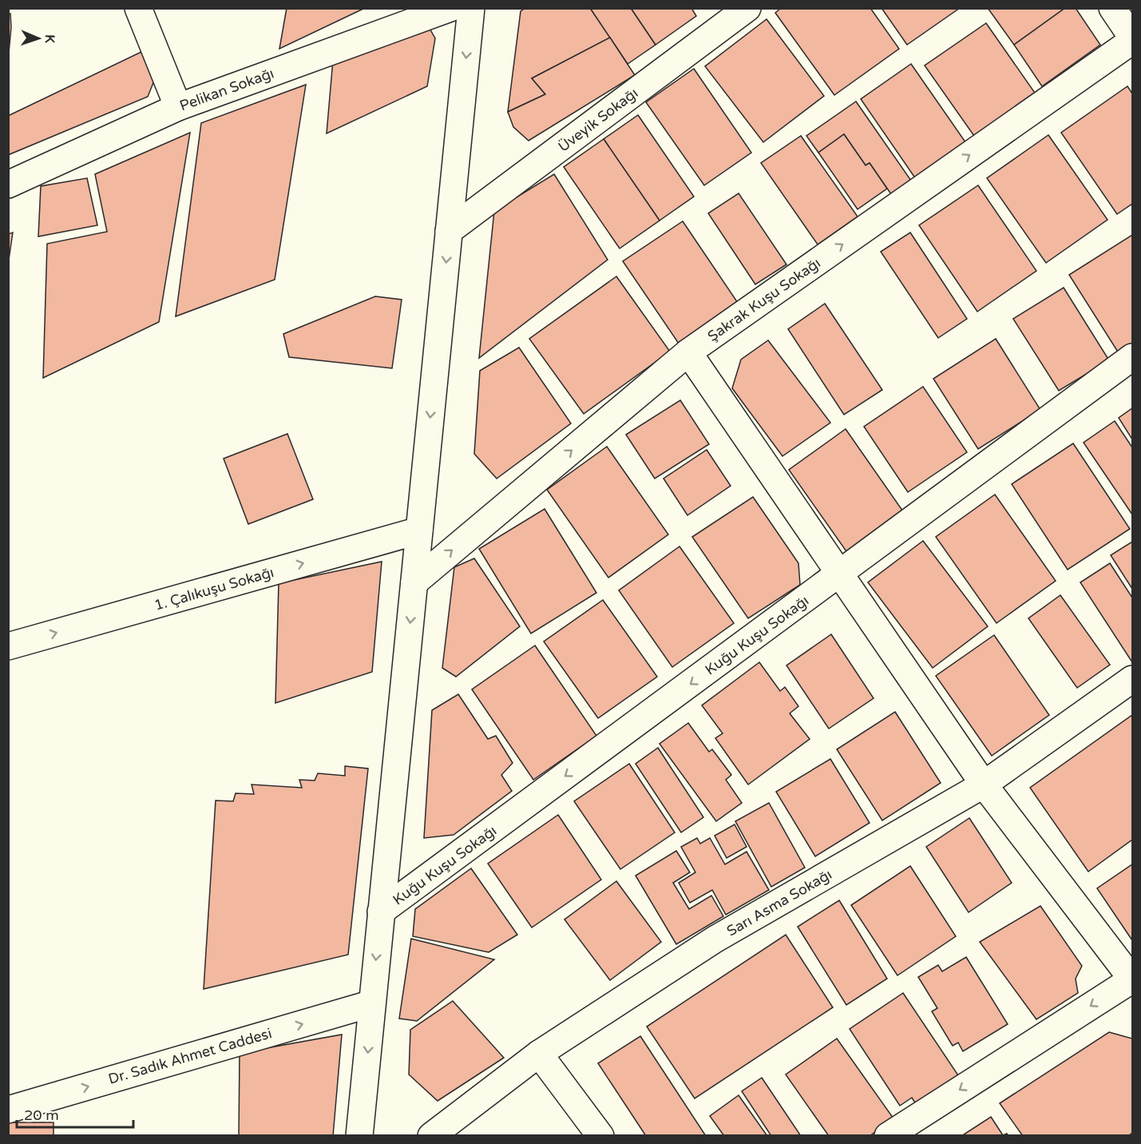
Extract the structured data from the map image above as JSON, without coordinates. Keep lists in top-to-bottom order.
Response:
{
  "streets": {
    "street": [
      "Pelikan Sokağı",
      "Üveyik Sokağı",
      "Şakrak Kuşu Sokağı",
      "1. Çalıkuşu Sokağı",
      "Kuğu Kuşu Sokağı",
      "Sarı Asma Sokağı",
      "Dr. Sadık Ahmet Caddesi"
    ]
  },
  "one_way": [
    "Şakrak Kuşu Sokağı",
    "1. Çalıkuşu Sokağı",
    "Kuğu Kuşu Sokağı",
    "Dr. Sadık Ahmet Caddesi"
  ],
  "scale_bar": "20 m",
  "north": "right"
}
